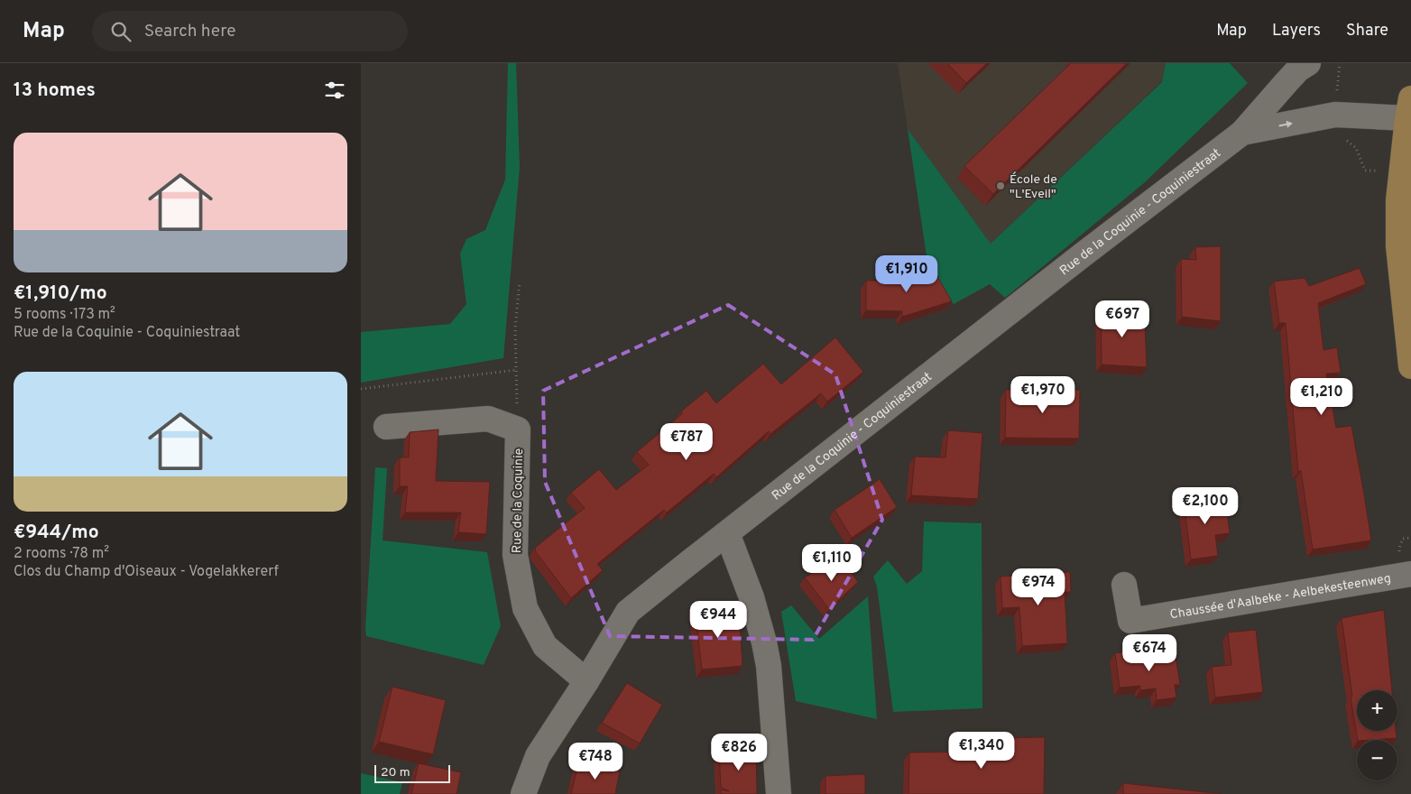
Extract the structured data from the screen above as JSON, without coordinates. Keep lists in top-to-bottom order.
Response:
{
  "streets": {
    "street": ["Rue de la Coquinie - Coquiniestraat", "Rue de la Coquinie", "Chaussée d'Aalbeke - Aelbekesteenweg"]
  },
  "crossings": [
    ["Rue de la Coquinie - Coquiniestraat", "Rue de la Coquinie"]
  ],
  "places": ["École de \"L'Eveil\""],
  "scale_bar": "20 m",
  "page": {
    "header": "Map",
    "search": "Search here",
    "nav": ["Map", "Layers", "Share"],
    "heading": "13 homes",
    "list": [
      {
        "name": "€1,910/mo",
        "note": "5 rooms · 173 m² · Rue de la Coquinie - Coquiniestraat"
      },
      {
        "name": "€944/mo",
        "note": "2 rooms · 78 m² · Clos du Champ d'Oiseaux - Vogelakkererf"
      }
    ],
    "price": [
      "€1,910",
      "€697",
      "€1,970",
      "€1,210",
      "€787",
      "€2,100",
      "€1,110",
      "€974",
      "€944",
      "€674",
      "€1,340",
      "€826",
      "€748"
    ],
    "map_buttons": ["+", "−"],
    "scale": "20 m"
  }
}
